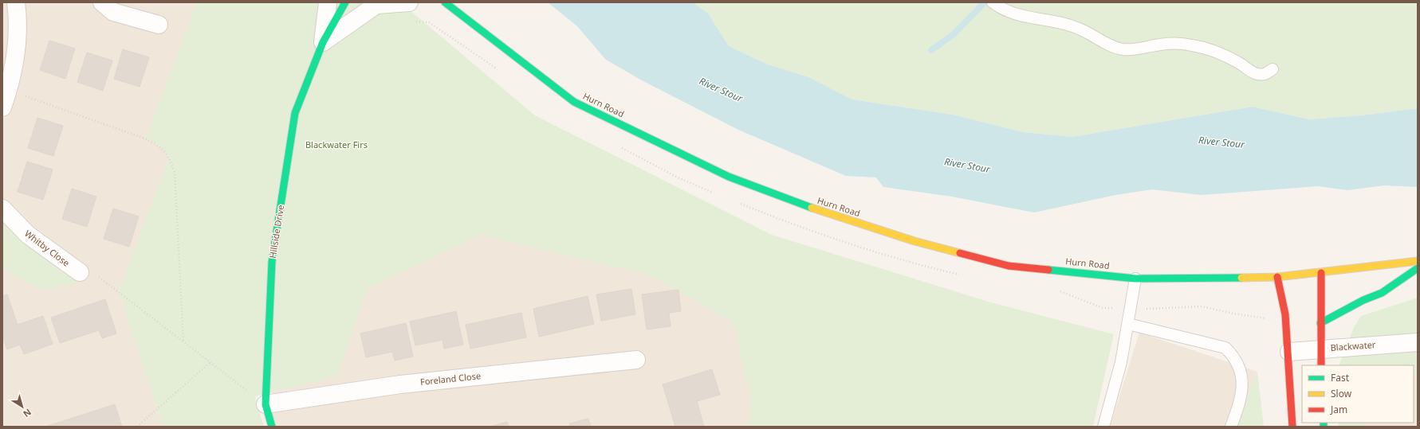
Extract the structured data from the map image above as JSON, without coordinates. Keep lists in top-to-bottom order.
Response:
{
  "streets": {
    "main road": ["Hurn Road", "Hillside Drive"],
    "street": ["Whitby Close", "Blackwater", "Foreland Close"]
  },
  "crossings": [
    ["Hillside Drive", "Foreland Close"]
  ],
  "water": ["River Stour"],
  "parks": ["Blackwater Firs"],
  "legend": ["Fast", "Slow", "Jam"],
  "north": "bottom right"
}
